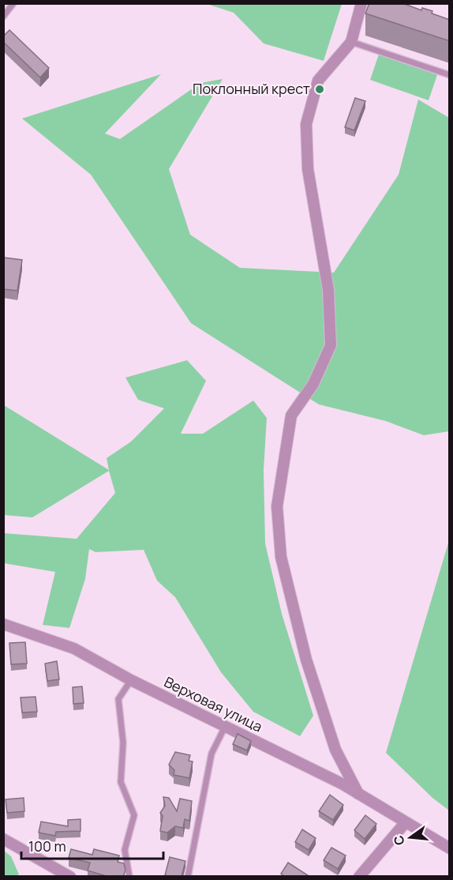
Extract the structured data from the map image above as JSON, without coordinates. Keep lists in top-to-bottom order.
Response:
{
  "streets": {
    "street": ["Верховая улица"]
  },
  "places": ["Поклонный крест"],
  "scale_bar": "100 m",
  "north": "left"
}
